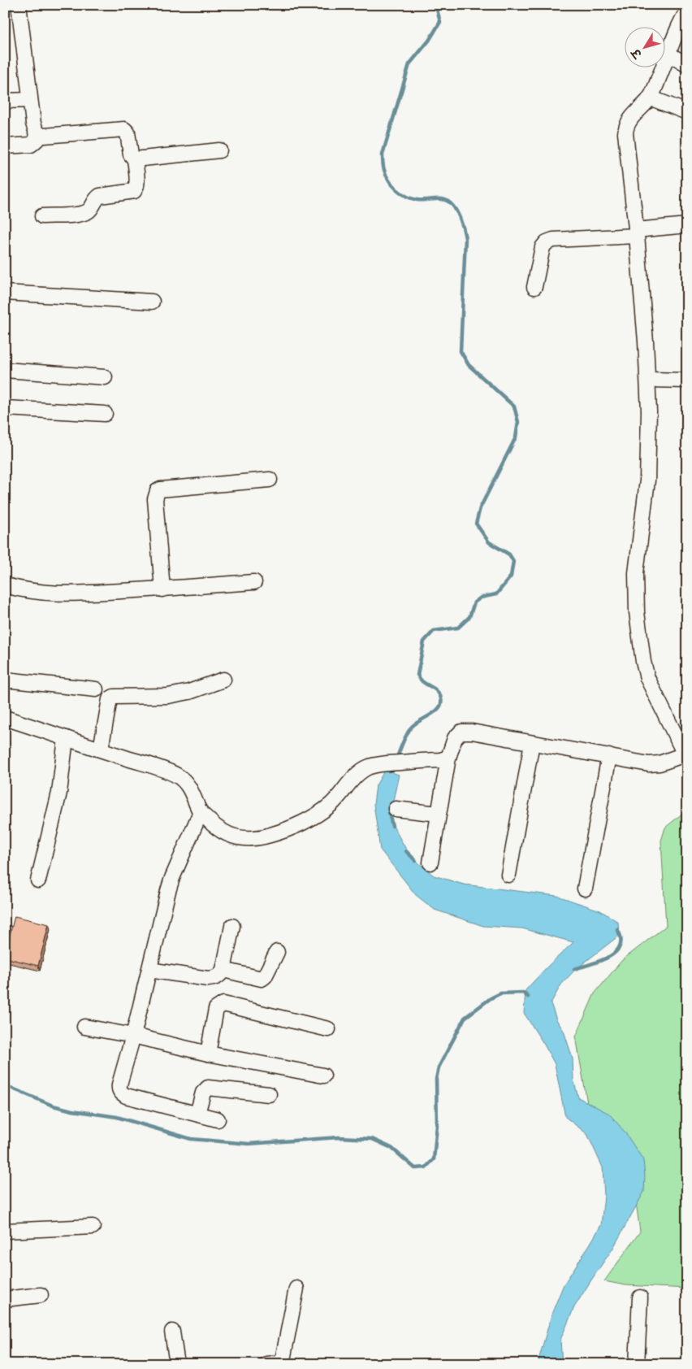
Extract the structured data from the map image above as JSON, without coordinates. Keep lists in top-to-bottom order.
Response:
{
  "north": "bottom left"
}
